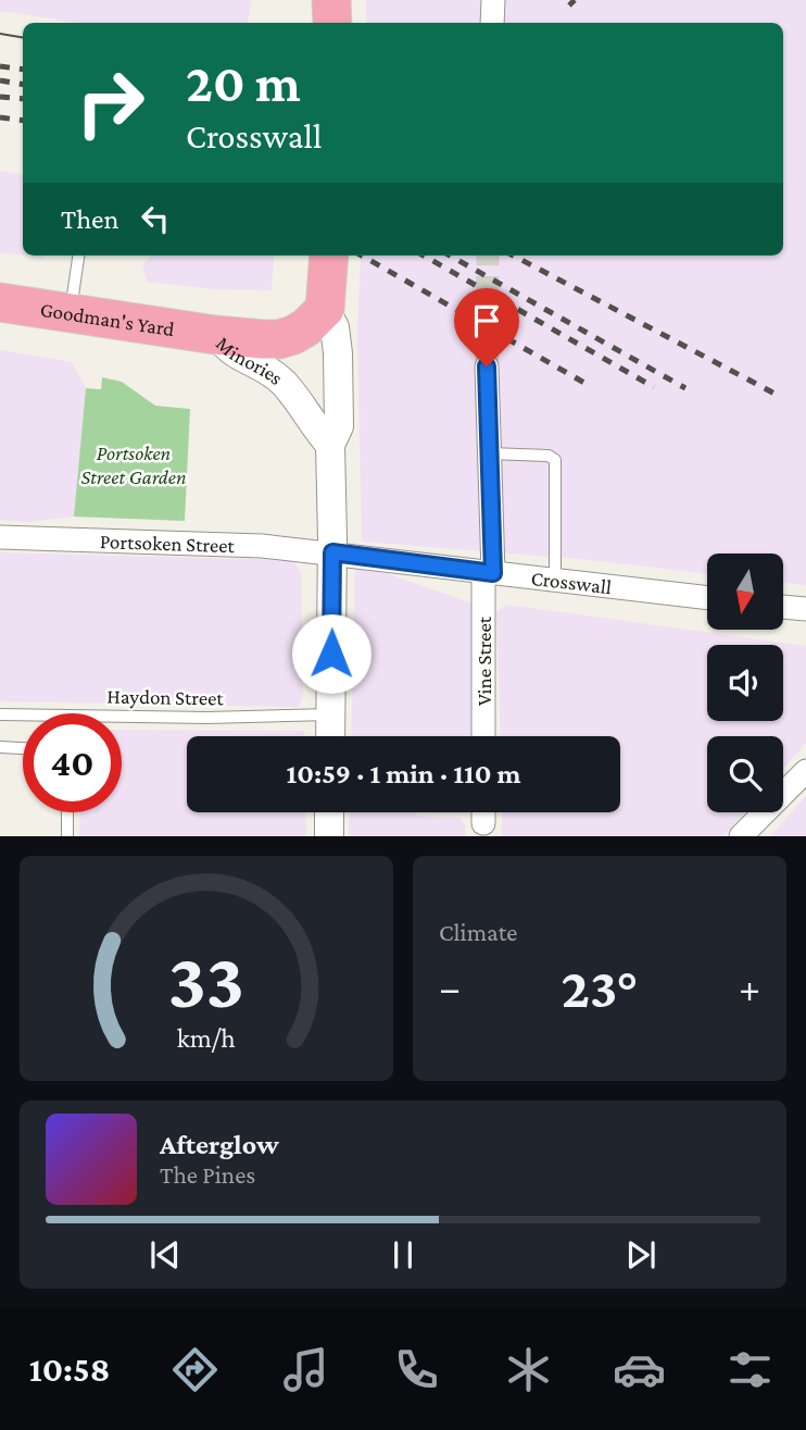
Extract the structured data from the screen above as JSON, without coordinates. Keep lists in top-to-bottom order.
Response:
{
  "streets": {
    "highway": ["Goodman's Yard", "Minories"],
    "street": ["Portsoken Street", "Crosswall", "Vine Street"],
    "lane": ["Haydon Street"]
  },
  "crossings": [
    ["Goodman's Yard", "Minories"],
    ["Portsoken Street", "Crosswall"],
    ["Crosswall", "Vine Street"]
  ],
  "parks": ["Portsoken Street Garden"],
  "north": "bottom",
  "page": {
    "turn": ["20 m", "Crosswall"],
    "then": "Then",
    "limit": "40",
    "trip": "10:59 · 1 min · 110 m",
    "tile": "Climate",
    "heat": ["−", "23°", "+"],
    "song": ["Afterglow", "The Pines"],
    "tabs": "10:58",
    "gauge": ["33", "km/h"]
  }
}
